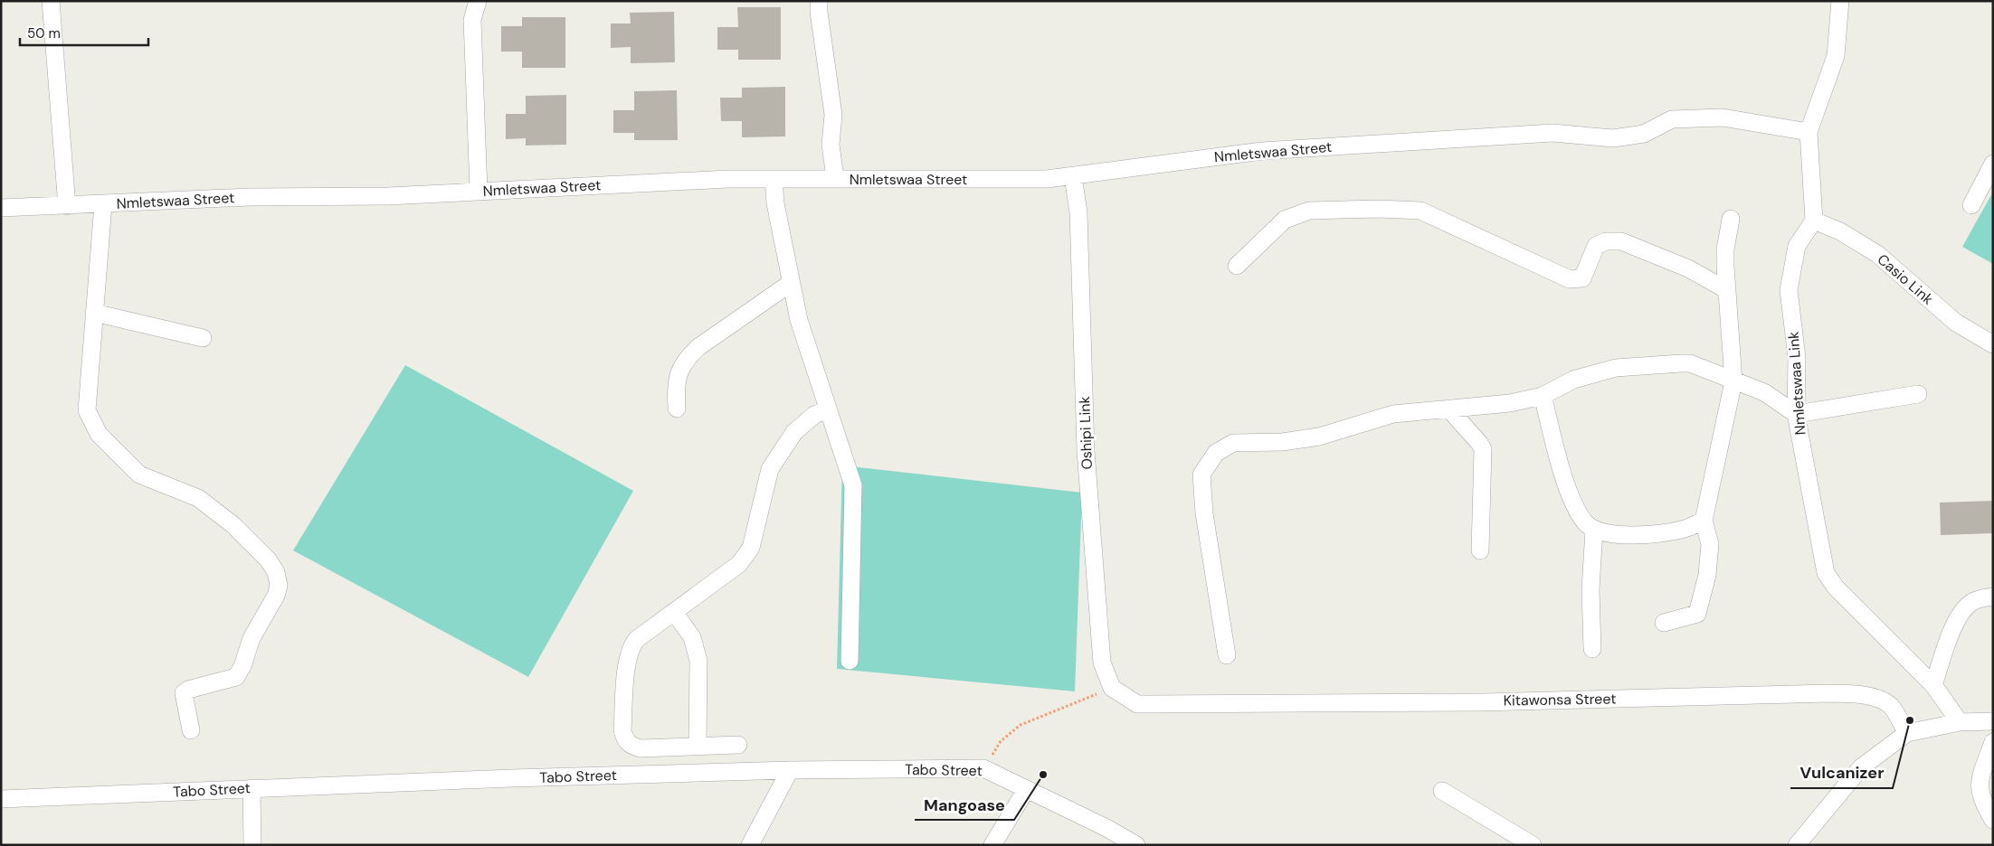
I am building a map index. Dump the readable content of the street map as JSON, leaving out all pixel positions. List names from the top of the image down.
{
  "streets": {
    "street": [
      "Nmletswaa Street",
      "Casio Link",
      "Nmletswaa Link",
      "Oshipi Link",
      "Kitawonsa Street",
      "Tabo Street"
    ]
  },
  "crossings": [
    ["Nmletswaa Street", "Oshipi Link"],
    ["Casio Link", "Nmletswaa Link"],
    ["Oshipi Link", "Kitawonsa Street"]
  ],
  "places": ["Vulcanizer", "Mangoase"],
  "scale_bar": "50 m"
}
